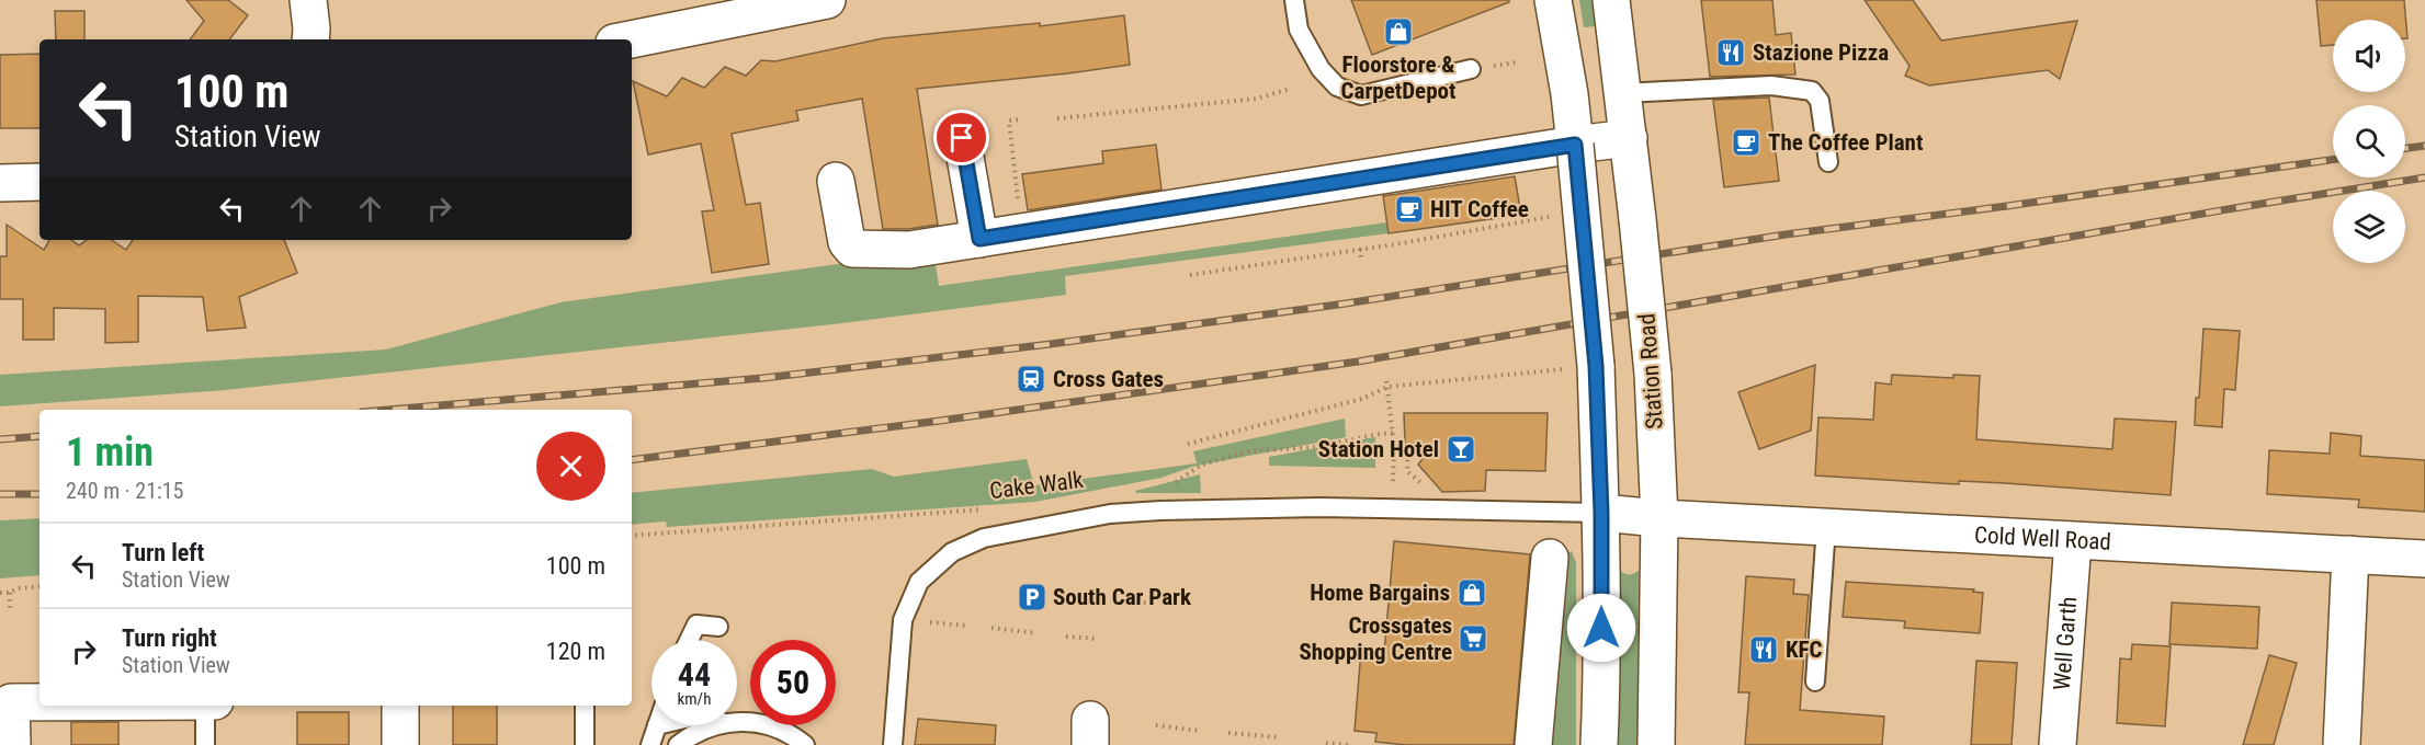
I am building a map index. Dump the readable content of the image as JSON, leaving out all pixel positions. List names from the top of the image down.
{
  "streets": {
    "street": ["Station Road", "Cold Well Road", "Well Garth"],
    "path": ["Cake Walk"]
  },
  "crossings": [
    ["Station Road", "Cold Well Road"],
    ["Cold Well Road", "Well Garth"]
  ],
  "places": {
    "shop": ["Floorstore & CarpetDepot", "Home Bargains"],
    "restaurant": ["Stazione Pizza", "KFC"],
    "cafe": ["The Coffee Plant", "HIT Coffee"],
    "station": ["Cross Gates"],
    "bar": ["Station Hotel"],
    "parking": ["South Car Park"],
    "supermarket": ["Crossgates Shopping Centre"]
  },
  "page": {
    "turn": ["100 m", "Station View"],
    "heading": ["1 min", "240 m · 21:15"],
    "list": [
      {
        "name": "Turn left",
        "note": "Station View",
        "value": "100 m"
      },
      {
        "name": "Turn right",
        "note": "Station View",
        "value": "120 m"
      }
    ],
    "speed": "44 km/h",
    "limit": "50"
  }
}
